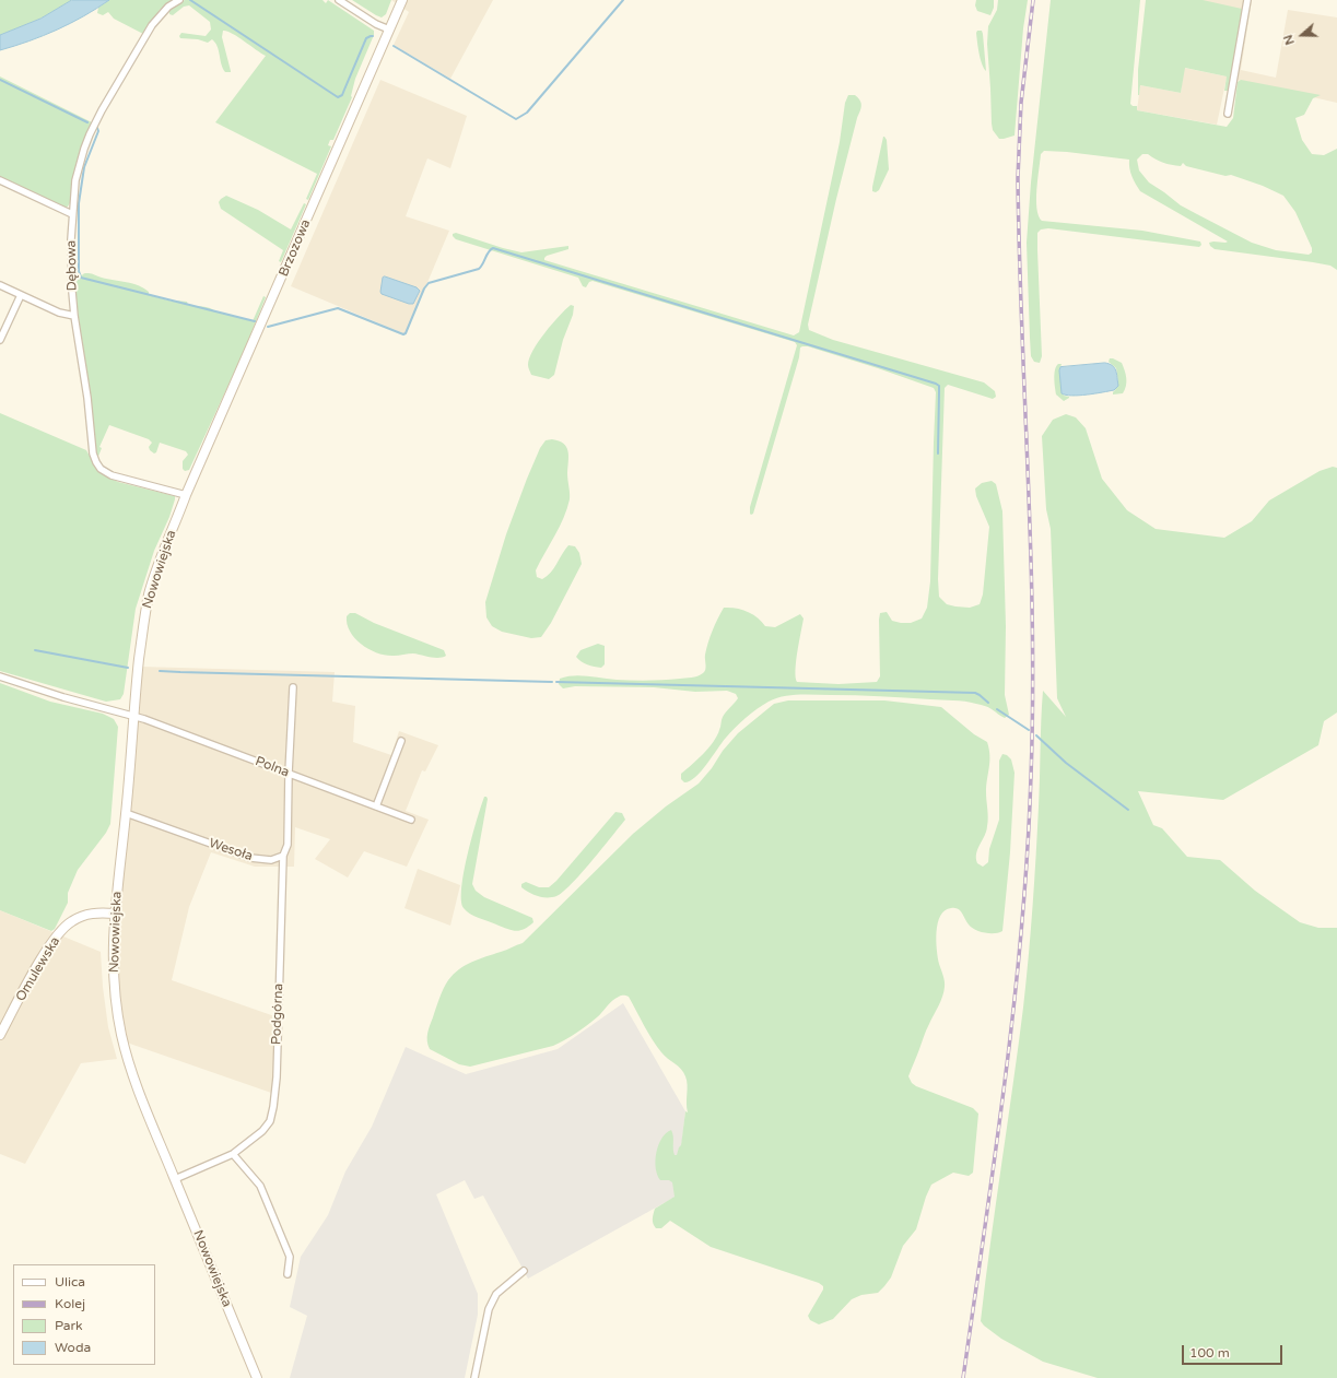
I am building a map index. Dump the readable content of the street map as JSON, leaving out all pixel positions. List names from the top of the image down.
{
  "streets": {
    "main road": ["Brzozowa", "Nowowiejska", "Omulewska"],
    "street": [
      "Dębowa",
      "Polna",
      "Wesoła",
      "Podgórna"
    ]
  },
  "crossings": [
    ["Brzozowa", "Dębowa"],
    ["Brzozowa", "Nowowiejska"],
    ["Dębowa", "Nowowiejska"],
    ["Nowowiejska", "Polna"],
    ["Nowowiejska", "Wesoła"],
    ["Nowowiejska", "Omulewska"],
    ["Nowowiejska", "Podgórna"],
    ["Wesoła", "Podgórna"]
  ],
  "legend": [
    "Ulica",
    "Kolej",
    "Park",
    "Woda"
  ],
  "scale_bar": "100 m",
  "north": "left"
}
